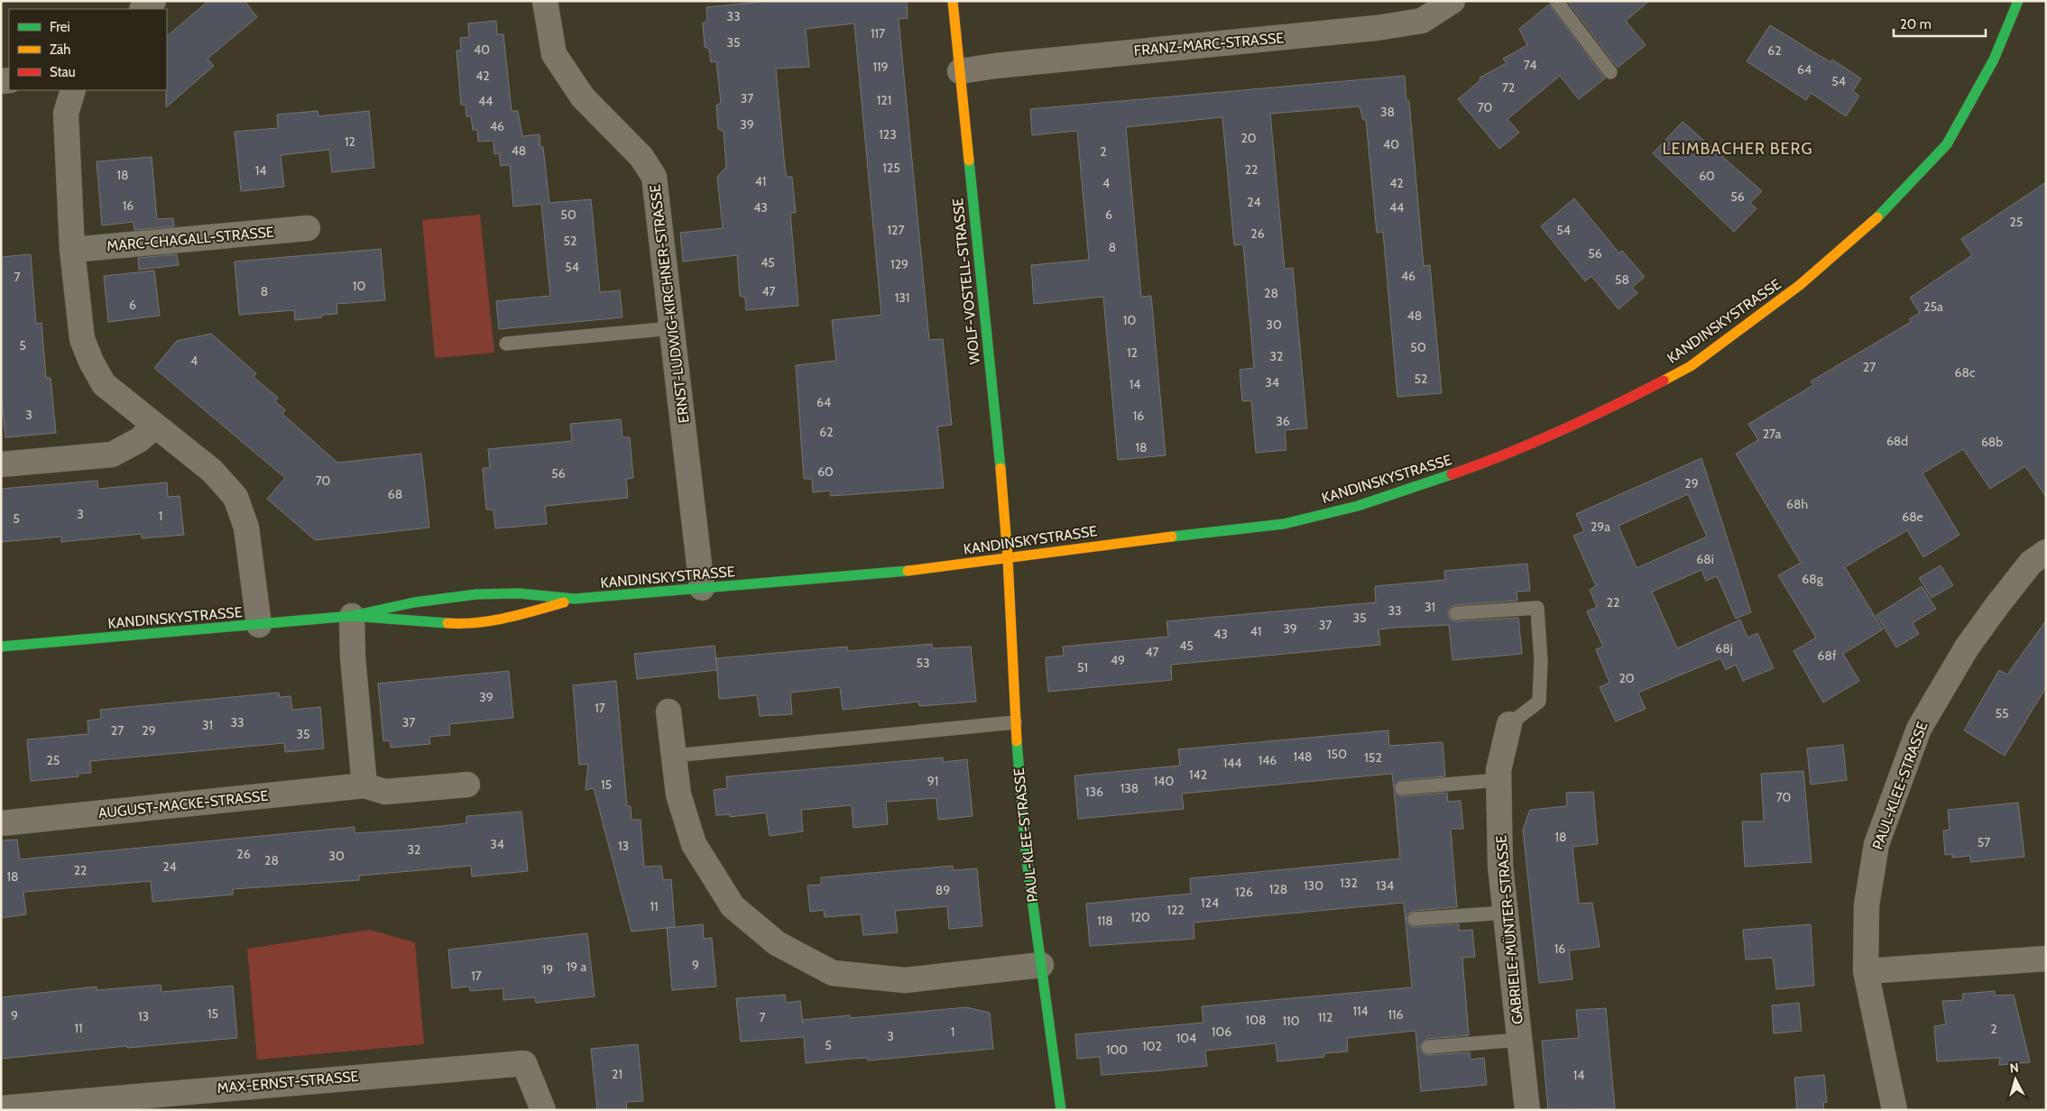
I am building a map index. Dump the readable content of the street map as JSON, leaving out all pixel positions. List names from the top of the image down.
{
  "streets": {
    "street": [
      "FRANZ-MARC-STRASSE",
      "MARC-CHAGALL-STRASSE",
      "WOLF-VOSTELL-STRASSE",
      "ERNST-LUDWIG-KIRCHNER-STRASSE",
      "KANDINSKYSTRASSE",
      "PAUL-KLEE-STRASSE",
      "AUGUST-MACKE-STRASSE",
      "GABRIELE-MÜNTER-STRASSE",
      "MAX-ERNST-STRASSE"
    ]
  },
  "crossings": [
    ["FRANZ-MARC-STRASSE", "WOLF-VOSTELL-STRASSE"],
    ["WOLF-VOSTELL-STRASSE", "KANDINSKYSTRASSE"],
    ["WOLF-VOSTELL-STRASSE", "PAUL-KLEE-STRASSE"],
    ["ERNST-LUDWIG-KIRCHNER-STRASSE", "KANDINSKYSTRASSE"],
    ["KANDINSKYSTRASSE", "PAUL-KLEE-STRASSE"]
  ],
  "districts": ["LEIMBACHER BERG"],
  "house_numbers": [
    "33",
    "117",
    "35",
    "40",
    "62",
    "74",
    "119",
    "64",
    "42",
    "54",
    "72",
    "37",
    "121",
    "44",
    "70",
    "38",
    "39",
    "46",
    "123",
    "20",
    "12",
    "40",
    "48",
    "2",
    "125",
    "22",
    "14",
    "18",
    "60",
    "41",
    "4",
    "42",
    "56",
    "24",
    "16",
    "43",
    "44",
    "50",
    "6",
    "25",
    "127",
    "54",
    "26",
    "52",
    "8",
    "56",
    "45",
    "129",
    "54",
    "46",
    "7",
    "58",
    "10",
    "8",
    "47",
    "28",
    "131",
    "6",
    "25a",
    "48",
    "10",
    "30",
    "5",
    "50",
    "12",
    "32",
    "4",
    "27",
    "68c",
    "52",
    "34",
    "14",
    "64",
    "3",
    "16",
    "36",
    "62",
    "27a",
    "68d",
    "68b",
    "18",
    "60",
    "56",
    "70",
    "29",
    "68",
    "68h",
    "3",
    "1",
    "68e",
    "5",
    "29a",
    "68i",
    "68g",
    "22",
    "31",
    "33",
    "35",
    "37",
    "39",
    "41",
    "43",
    "45",
    "68j",
    "47",
    "68f",
    "49",
    "53",
    "51",
    "20",
    "39",
    "17",
    "55",
    "33",
    "37",
    "31",
    "27",
    "29",
    "35",
    "150",
    "148",
    "152",
    "25",
    "146",
    "144",
    "142",
    "91",
    "140",
    "15",
    "138",
    "136",
    "70",
    "18",
    "57",
    "34",
    "13",
    "32",
    "26",
    "30",
    "28",
    "24",
    "22",
    "18",
    "132",
    "130",
    "134",
    "128",
    "89",
    "126",
    "124",
    "11",
    "122",
    "120",
    "118",
    "16",
    "9",
    "19 a",
    "19",
    "17",
    "114",
    "15",
    "116",
    "9",
    "13",
    "7",
    "112",
    "108",
    "110",
    "11",
    "2",
    "1",
    "106",
    "3",
    "104",
    "5",
    "102",
    "100",
    "21",
    "14"
  ],
  "legend": ["Frei", "Zäh", "Stau"],
  "scale_bar": "20 m",
  "north": "top"
}
